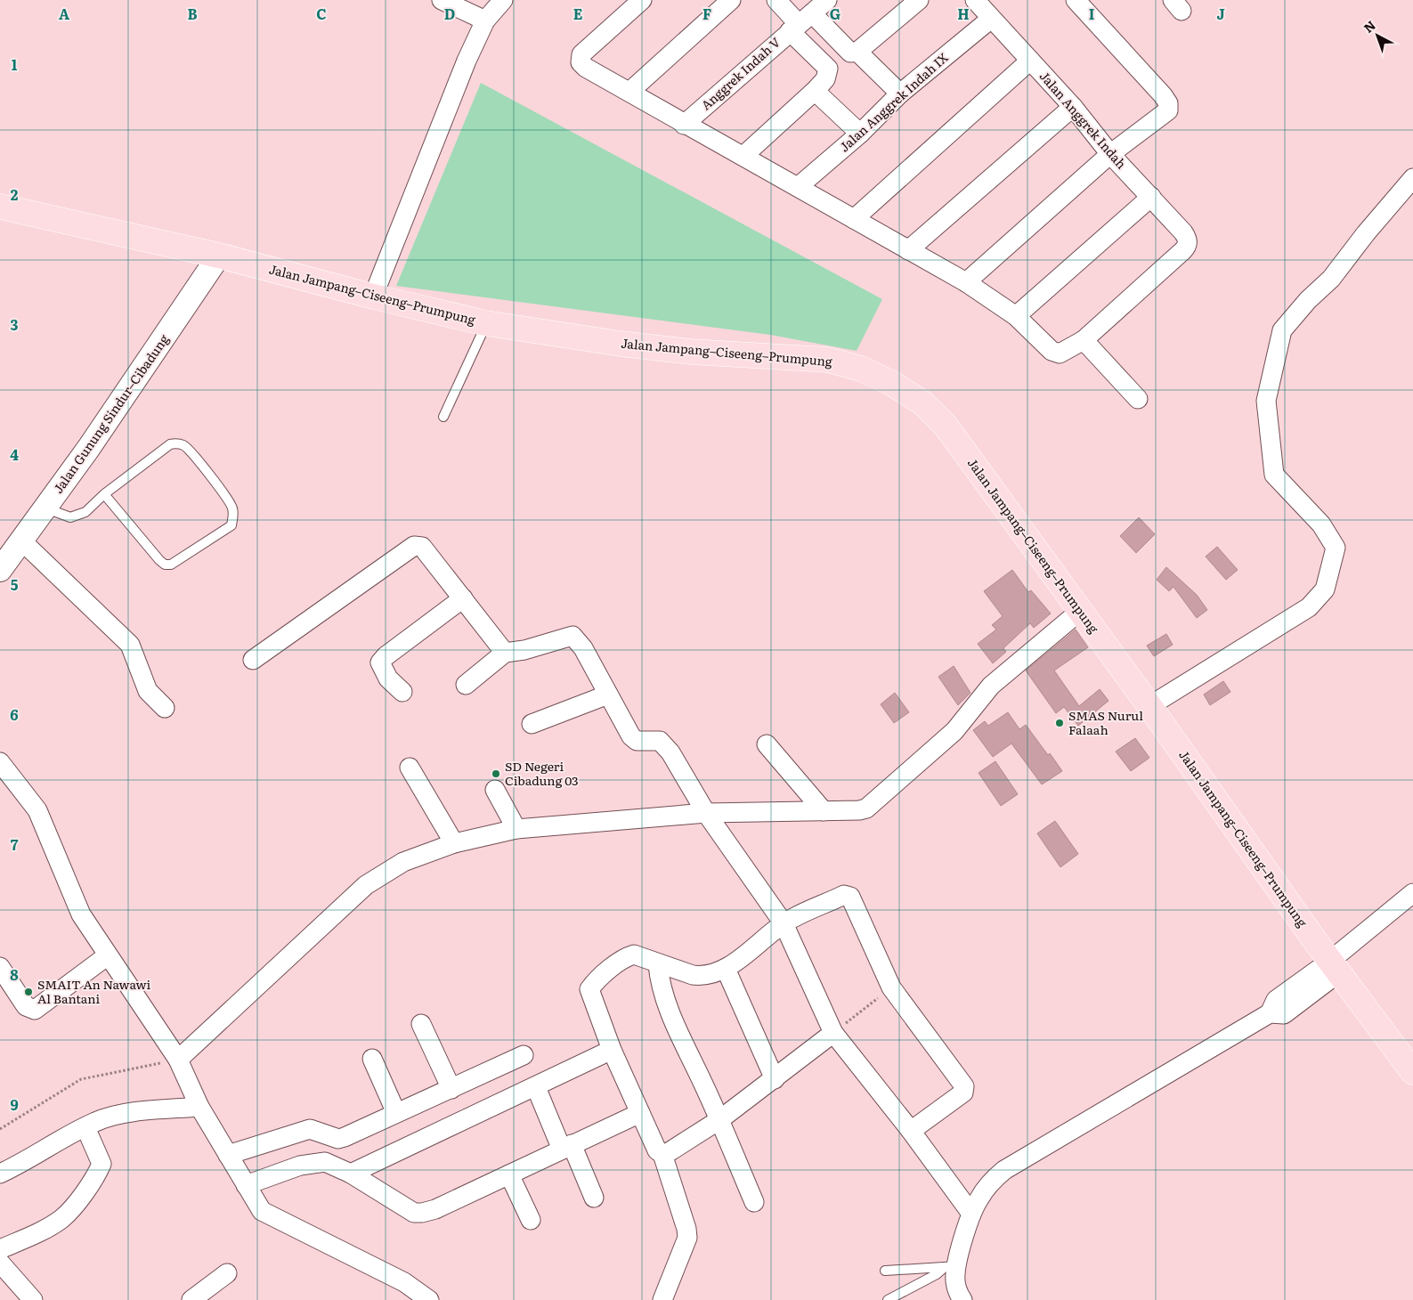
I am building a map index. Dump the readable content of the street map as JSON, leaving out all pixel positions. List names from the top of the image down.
{
  "streets": {
    "main road": ["Jalan Jampang–Ciseeng–Prumpung"],
    "street": [
      "Anggrek Indah V",
      "Jalan Anggrek Indah IX",
      "Jalan Anggrek Indah",
      "Jalan Gunung Sindur–Cibadung"
    ]
  },
  "crossings": [
    ["Jalan Anggrek Indah IX", "Jalan Anggrek Indah"],
    ["Jalan Jampang–Ciseeng–Prumpung", "Jalan Gunung Sindur–Cibadung"]
  ],
  "places": ["SMAS Nurul Falaah", "SD Negeri Cibadung 03", "SMAIT An Nawawi Al Bantani"],
  "north": "top left",
  "grid": {
    "columns": [
      "A",
      "B",
      "C",
      "D",
      "E",
      "F",
      "G",
      "H",
      "I",
      "J"
    ],
    "rows": [
      "1",
      "2",
      "3",
      "4",
      "5",
      "6",
      "7",
      "8",
      "9"
    ]
  }
}
